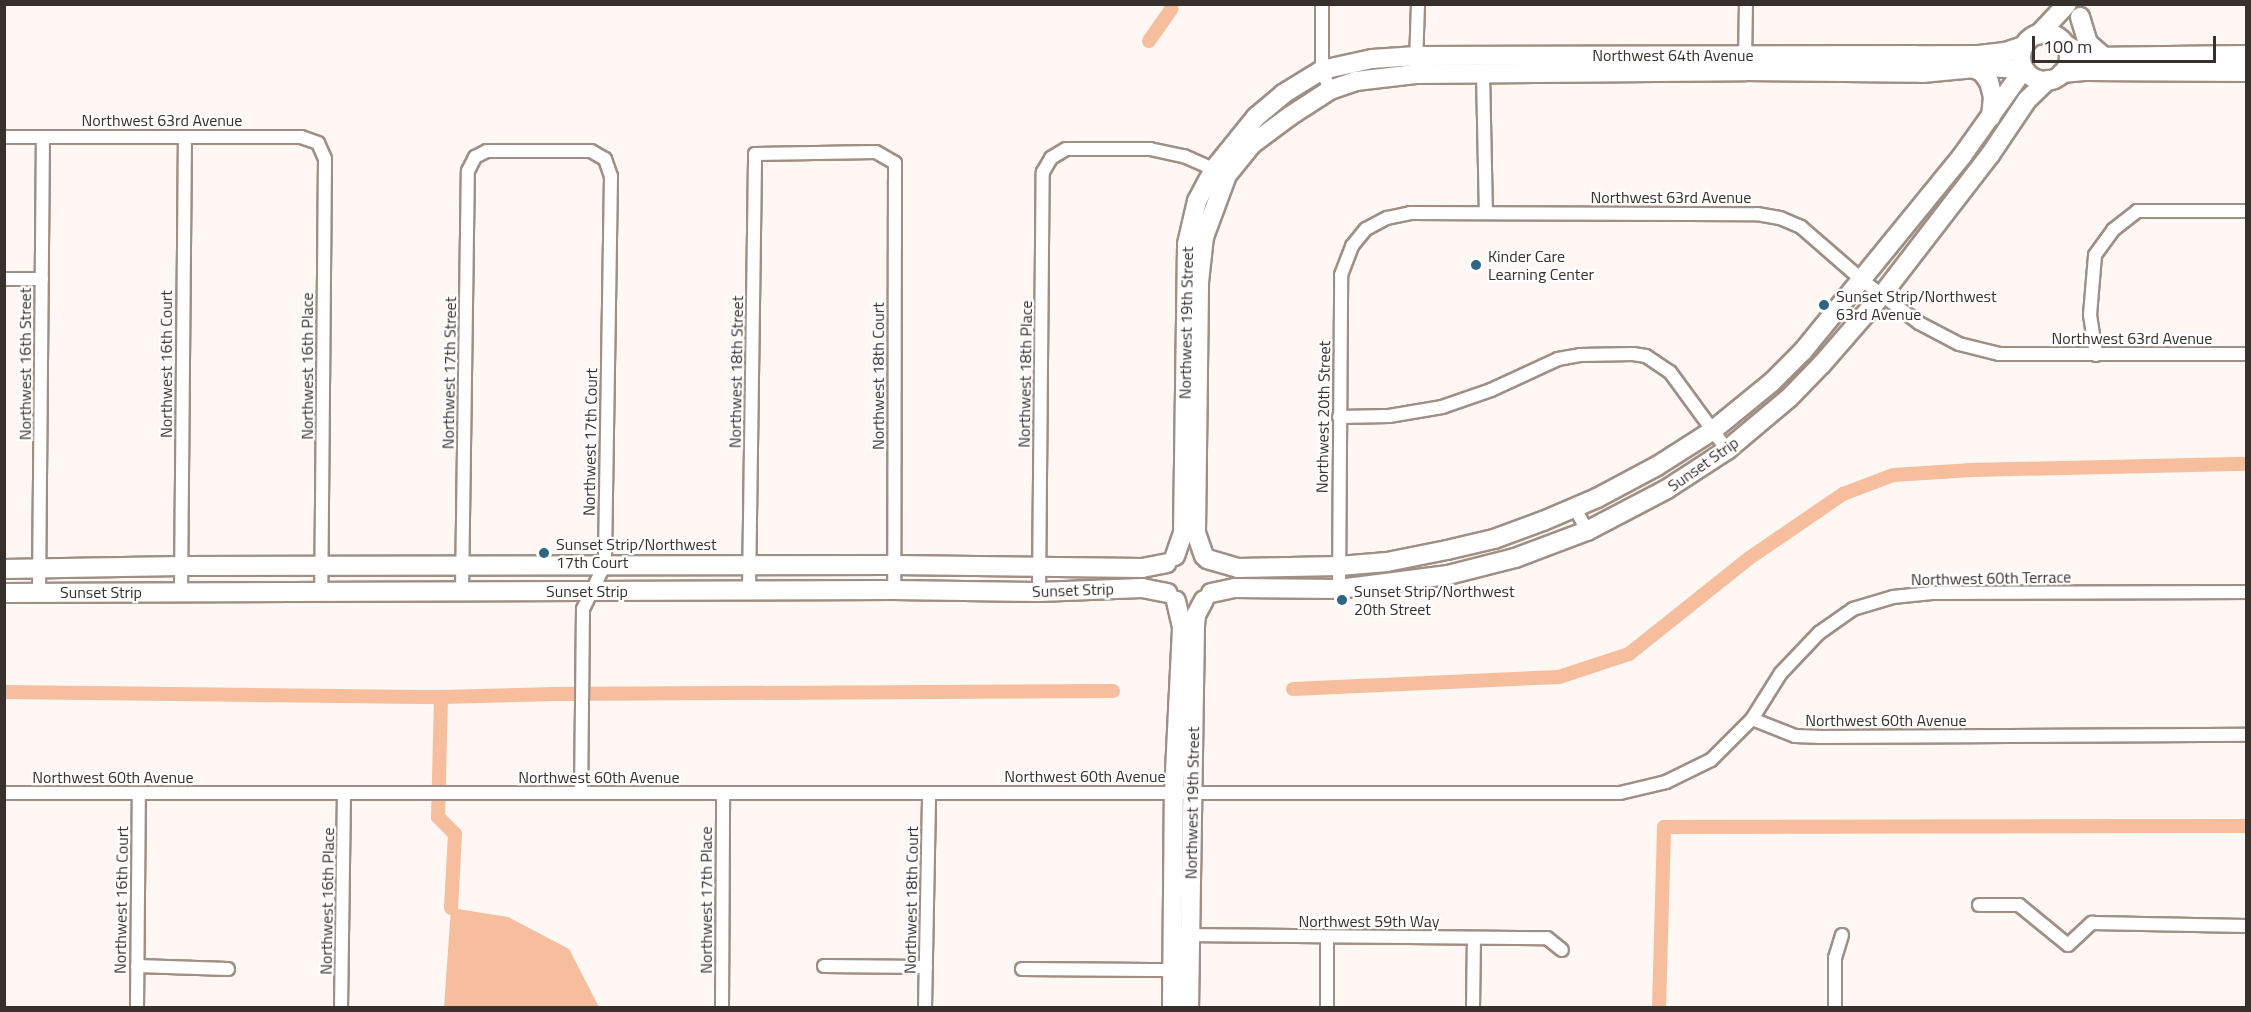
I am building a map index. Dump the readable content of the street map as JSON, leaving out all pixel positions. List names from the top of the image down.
{
  "streets": {
    "street": [
      "Northwest 64th Avenue",
      "Northwest 63rd Avenue",
      "Northwest 19th Street",
      "Northwest 16th Street",
      "Northwest 16th Court",
      "Northwest 16th Place",
      "Northwest 18th Street",
      "Northwest 17th Street",
      "Northwest 18th Place",
      "Northwest 18th Court",
      "Northwest 20th Street",
      "Northwest 17th Court",
      "Sunset Strip",
      "Northwest 60th Terrace",
      "Northwest 60th Avenue",
      "Northwest 17th Place",
      "Northwest 59th Way"
    ]
  },
  "crossings": [
    ["Northwest 64th Avenue", "Northwest 19th Street"],
    ["Northwest 64th Avenue", "Sunset Strip"],
    ["Northwest 63rd Avenue", "Northwest 16th Street"],
    ["Northwest 63rd Avenue", "Northwest 16th Court"],
    ["Northwest 63rd Avenue", "Northwest 16th Place"],
    ["Northwest 63rd Avenue", "Northwest 20th Street"],
    ["Northwest 63rd Avenue", "Sunset Strip"],
    ["Northwest 19th Street", "Northwest 18th Place"],
    ["Northwest 19th Street", "Sunset Strip"],
    ["Northwest 19th Street", "Northwest 60th Avenue"],
    ["Northwest 19th Street", "Northwest 59th Way"],
    ["Northwest 16th Street", "Sunset Strip"],
    ["Northwest 16th Court", "Sunset Strip"],
    ["Northwest 16th Court", "Northwest 60th Avenue"],
    ["Northwest 16th Place", "Sunset Strip"],
    ["Northwest 16th Place", "Northwest 60th Avenue"],
    ["Northwest 18th Street", "Northwest 18th Court"],
    ["Northwest 18th Street", "Sunset Strip"],
    ["Northwest 17th Street", "Northwest 17th Court"],
    ["Northwest 17th Street", "Sunset Strip"],
    ["Northwest 18th Place", "Sunset Strip"],
    ["Northwest 18th Court", "Sunset Strip"],
    ["Northwest 18th Court", "Northwest 60th Avenue"],
    ["Northwest 20th Street", "Sunset Strip"],
    ["Northwest 17th Court", "Sunset Strip"],
    ["Northwest 17th Court", "Northwest 60th Avenue"],
    ["Northwest 60th Terrace", "Northwest 60th Avenue"],
    ["Northwest 60th Avenue", "Northwest 17th Place"]
  ],
  "places": [
    "Kinder Care Learning Center",
    "Sunset Strip/Northwest 63rd Avenue",
    "Sunset Strip/Northwest 17th Court",
    "Sunset Strip/Northwest 20th Street"
  ],
  "scale_bar": "100 m"
}
